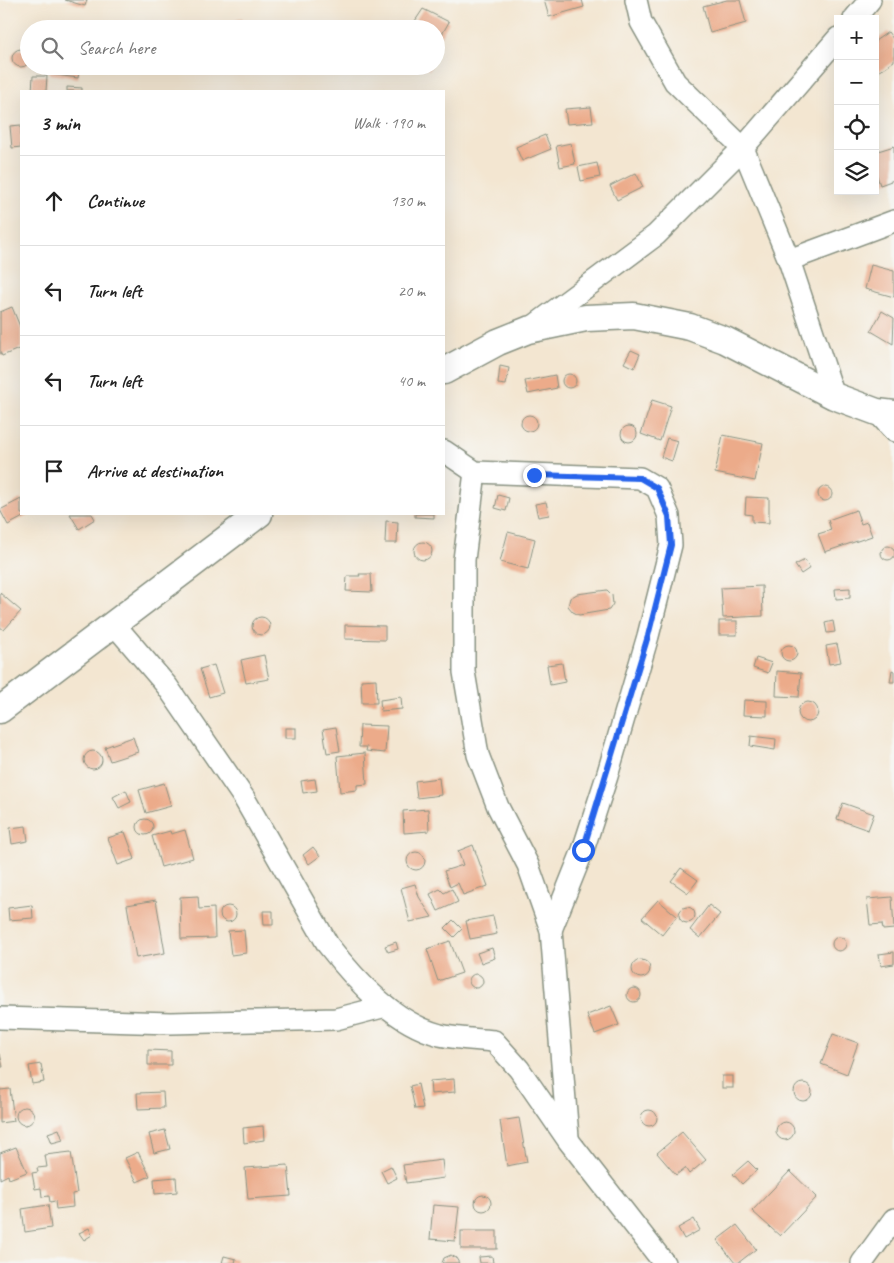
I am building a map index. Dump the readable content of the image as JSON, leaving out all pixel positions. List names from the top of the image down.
{
  "page": {
    "map_buttons": ["+", "−"],
    "search": "Search here",
    "heading": ["3 min", "Walk · 190 m"],
    "list": [
      ["Continue", "130 m"],
      ["Turn left", "20 m"],
      ["Turn left", "40 m"],
      "Arrive at destination"
    ]
  }
}
